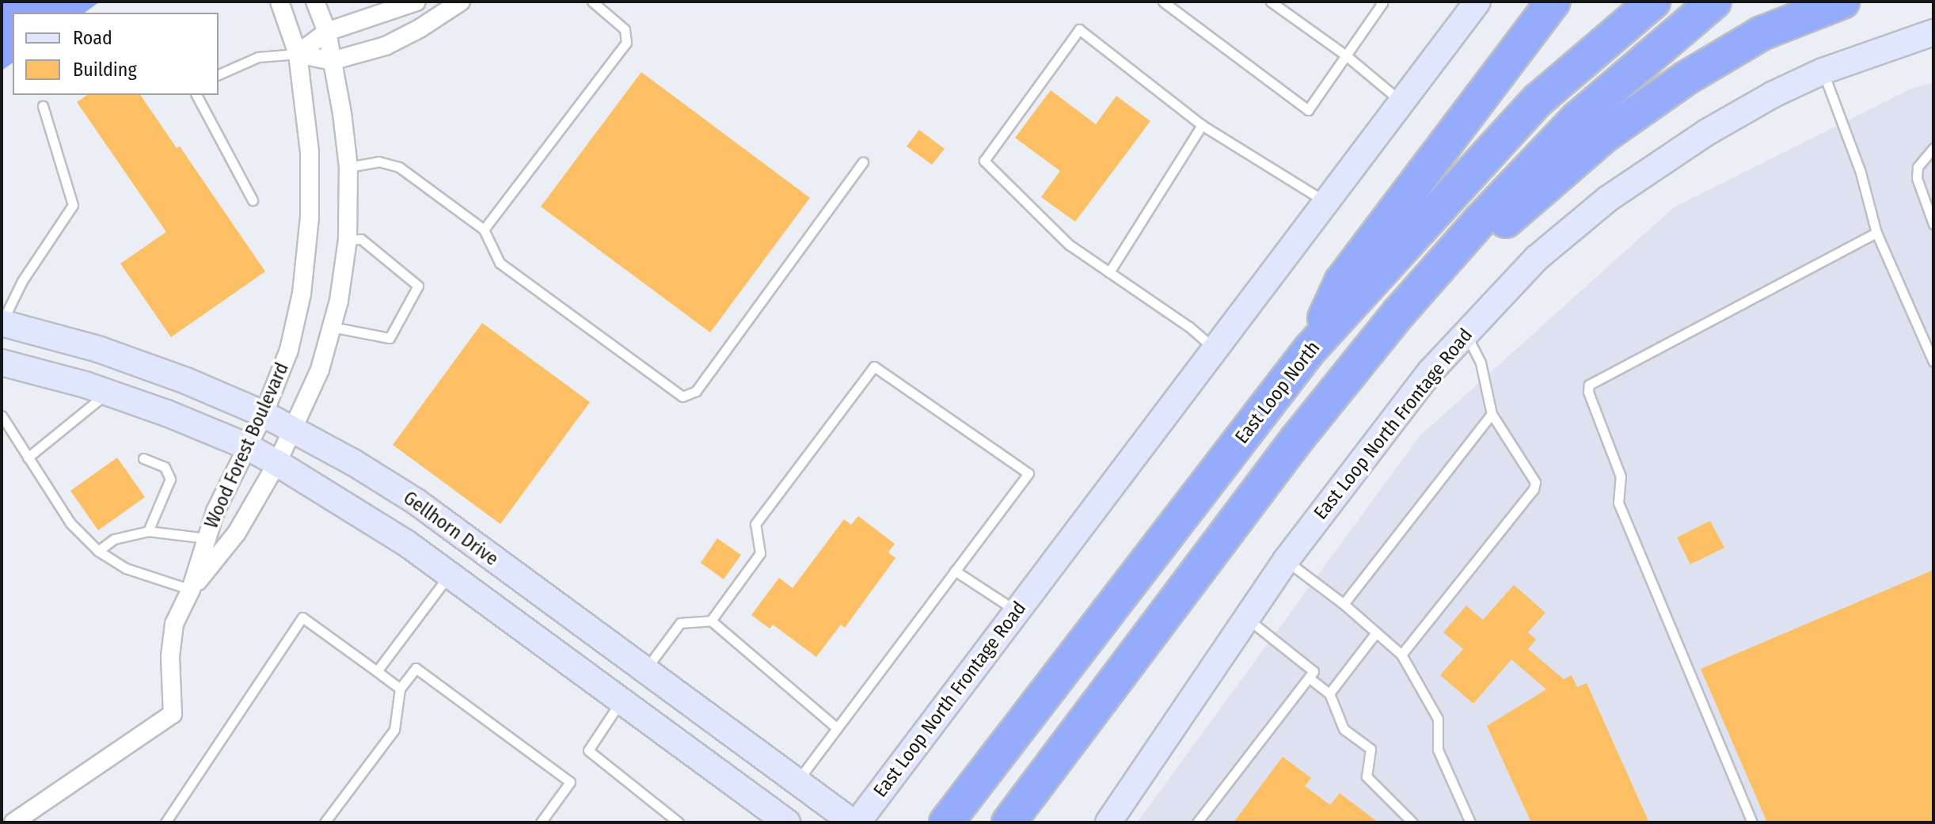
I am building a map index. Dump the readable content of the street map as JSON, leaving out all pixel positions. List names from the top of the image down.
{
  "streets": {
    "highway": ["East Loop North"],
    "main road": ["East Loop North Frontage Road", "Gellhorn Drive"],
    "street": ["Wood Forest Boulevard"]
  },
  "crossings": [
    ["Wood Forest Boulevard", "Gellhorn Drive"]
  ],
  "legend": ["Road", "Building"]
}
